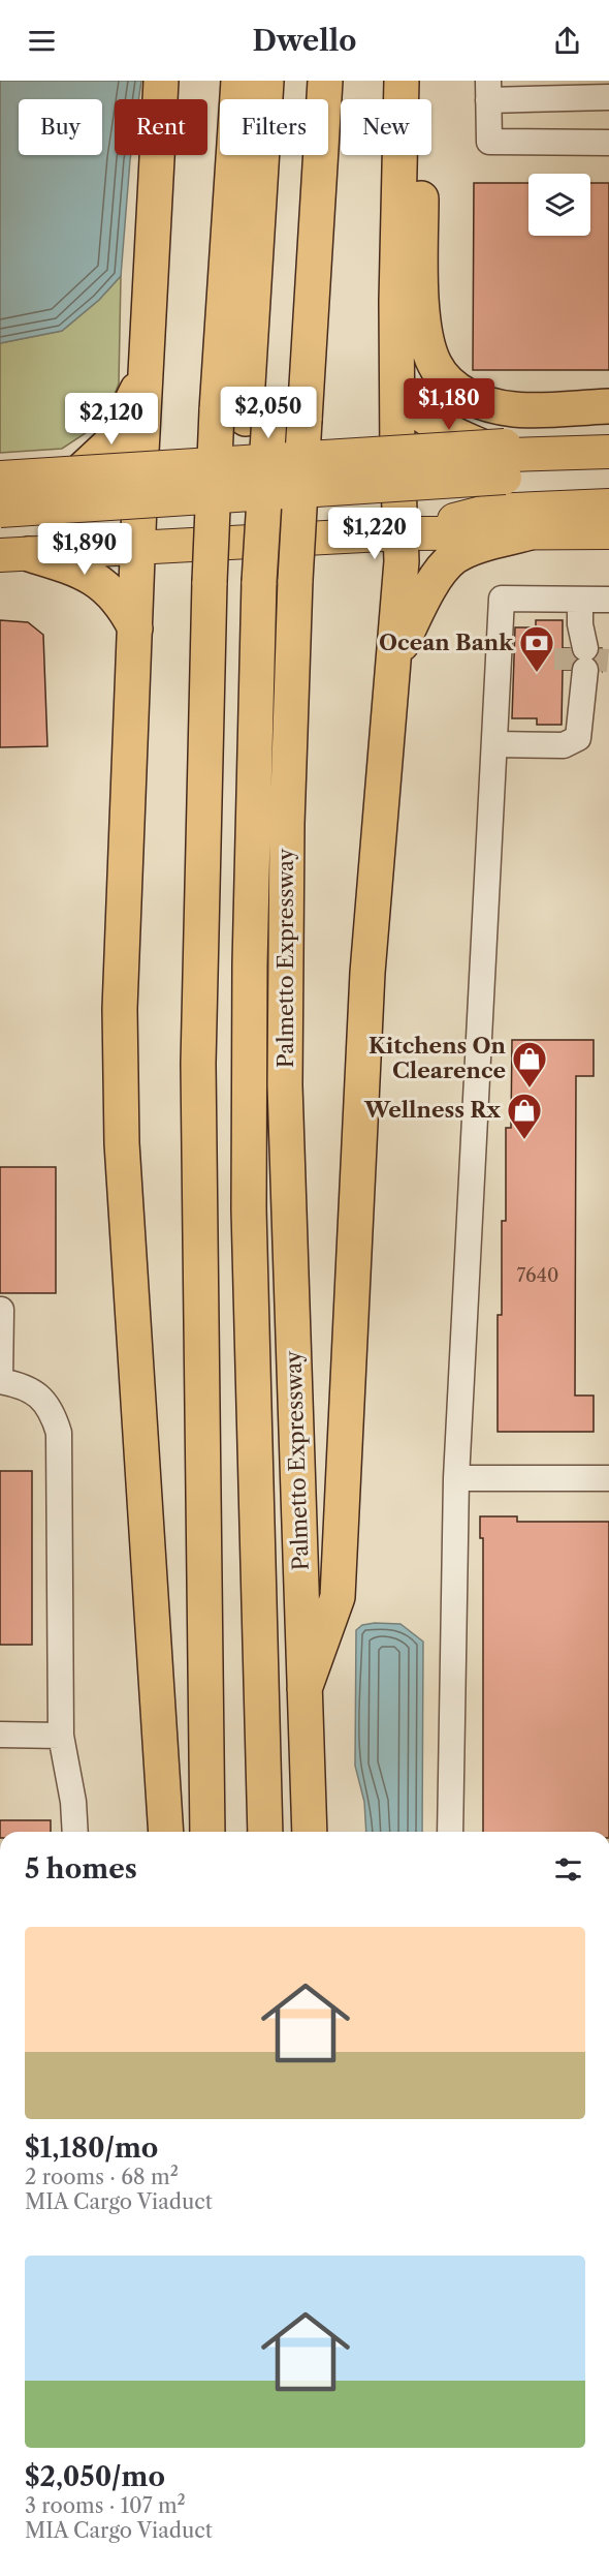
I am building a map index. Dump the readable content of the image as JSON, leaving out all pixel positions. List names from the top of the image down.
{
  "streets": {
    "highway": ["Palmetto Expressway"]
  },
  "places": {
    "bank": ["Ocean Bank"],
    "shop": ["Kitchens On Clearence", "Wellness Rx"]
  },
  "house_numbers": ["7640"],
  "page": {
    "header": "Dwello",
    "chip": [
      "Buy",
      "Rent",
      "Filters",
      "New"
    ],
    "price": [
      "$1,180",
      "$2,050",
      "$2,120",
      "$1,220",
      "$1,890"
    ],
    "heading": "5 homes",
    "list": [
      {
        "name": "$1,180/mo",
        "note": "2 rooms · 68 m² · MIA Cargo Viaduct"
      },
      {
        "name": "$2,050/mo",
        "note": "3 rooms · 107 m² · MIA Cargo Viaduct"
      }
    ]
  }
}
